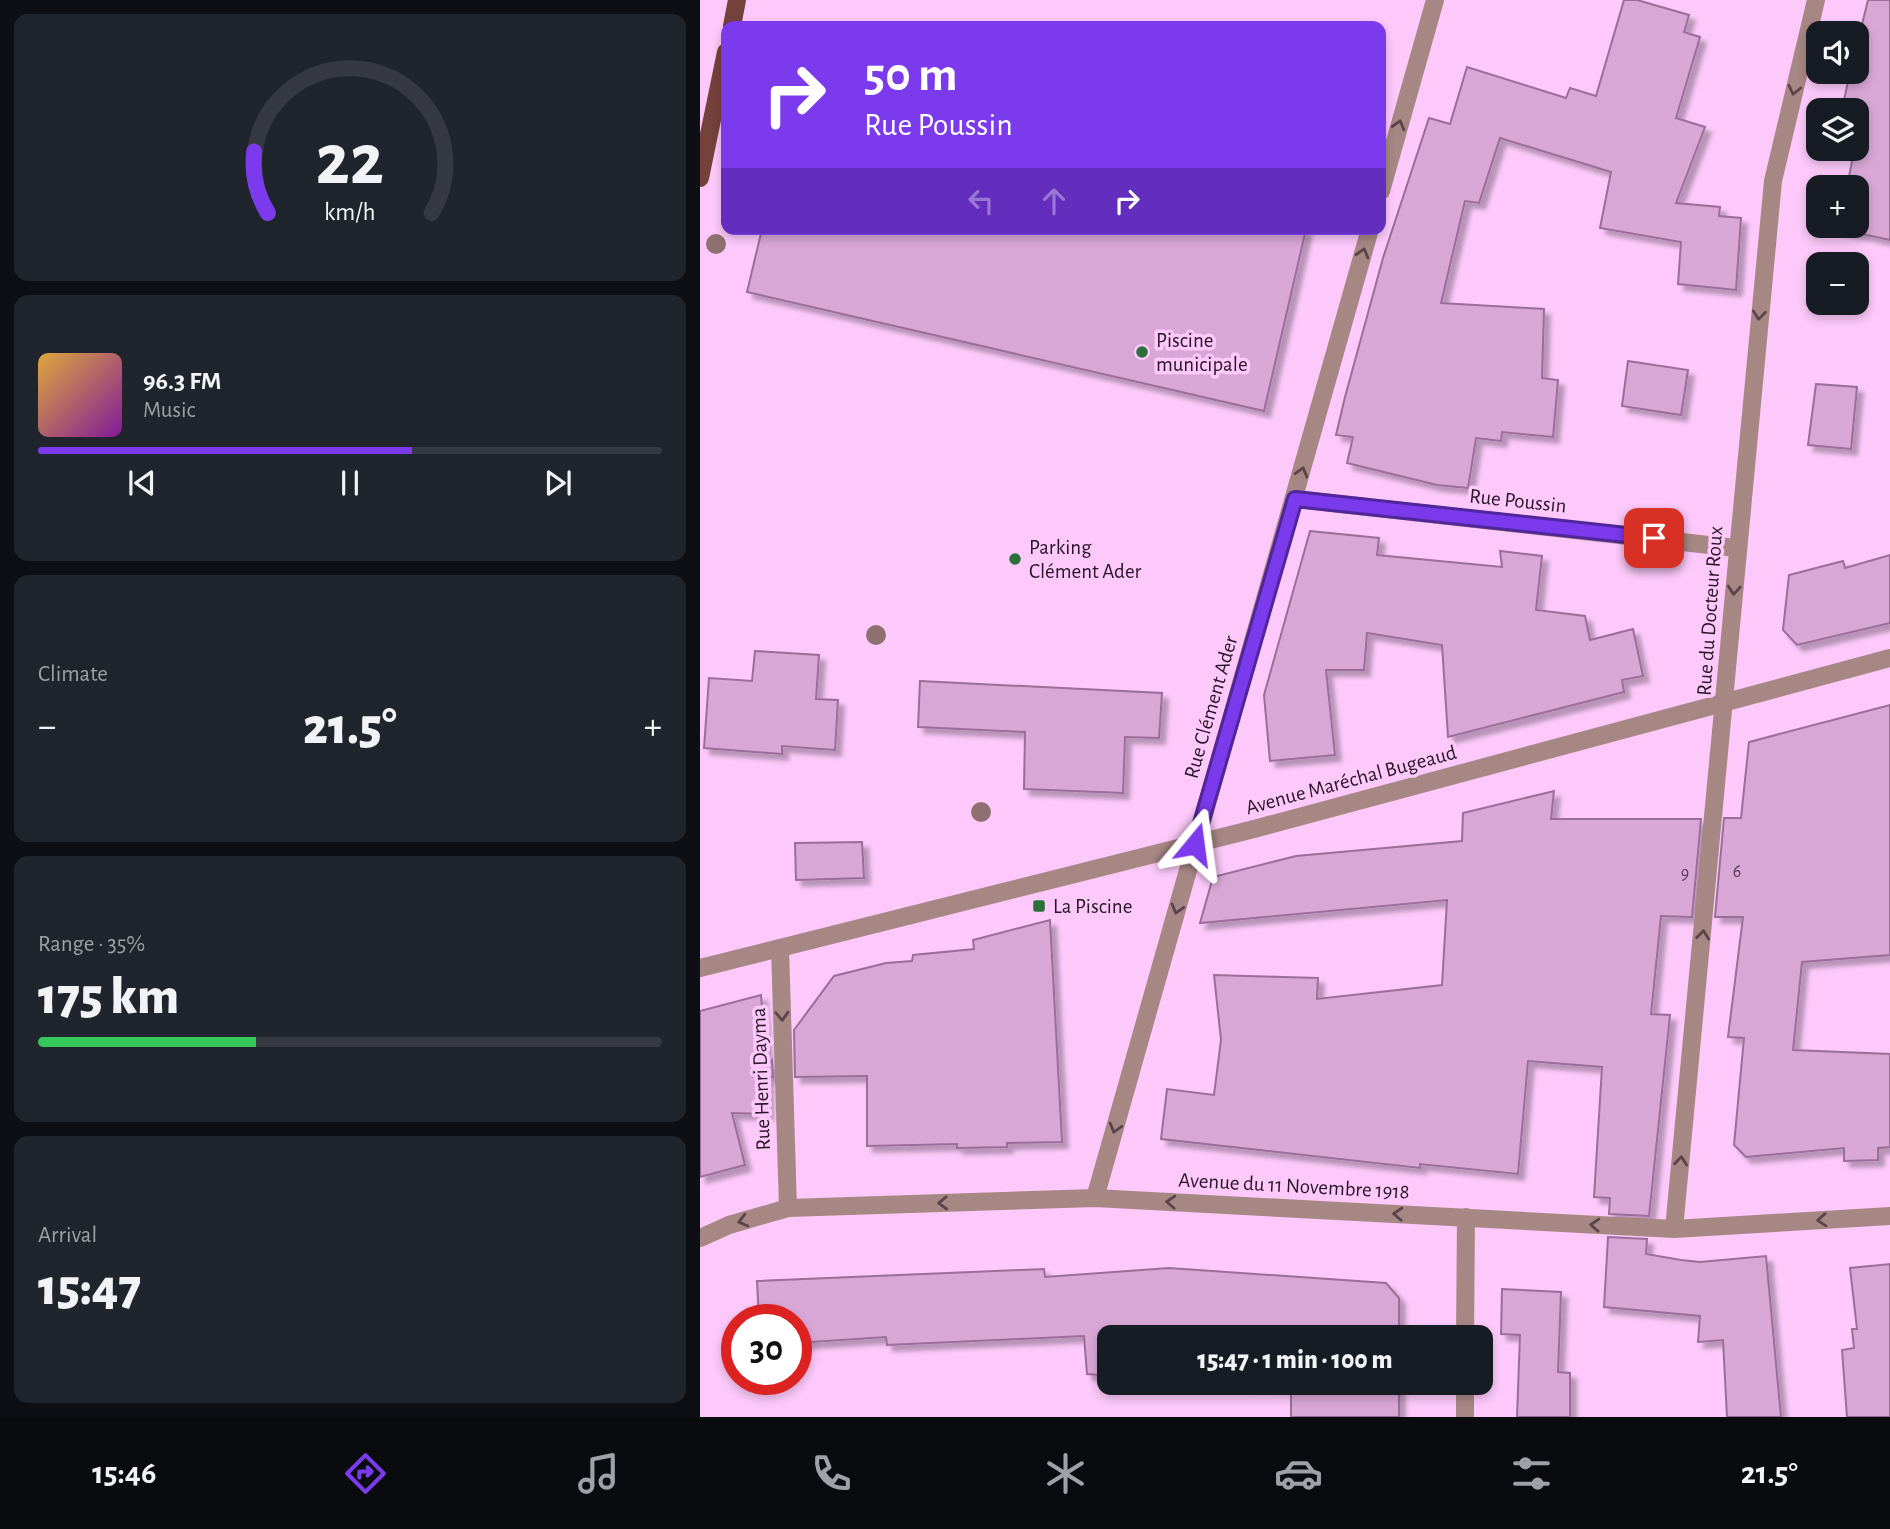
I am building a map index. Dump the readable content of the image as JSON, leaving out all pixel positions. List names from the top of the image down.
{
  "streets": {
    "street": [
      "Rue Poussin",
      "Rue du Docteur Roux",
      "Rue Clément Ader",
      "Avenue Maréchal Bugeaud",
      "Rue Henri Dayma",
      "Avenue du 11 Novembre 1918"
    ]
  },
  "crossings": [
    ["Rue Poussin", "Rue du Docteur Roux"],
    ["Rue Poussin", "Rue Clément Ader"],
    ["Rue du Docteur Roux", "Avenue Maréchal Bugeaud"],
    ["Rue du Docteur Roux", "Avenue du 11 Novembre 1918"],
    ["Rue Clément Ader", "Avenue Maréchal Bugeaud"],
    ["Rue Clément Ader", "Avenue du 11 Novembre 1918"],
    ["Avenue Maréchal Bugeaud", "Rue Henri Dayma"],
    ["Rue Henri Dayma", "Avenue du 11 Novembre 1918"]
  ],
  "one_way": ["Rue Henri Dayma", "Avenue du 11 Novembre 1918"],
  "places": {
    "other": ["Piscine municipale", "Parking Clément Ader"],
    "transit": ["La Piscine"]
  },
  "house_numbers": ["6", "9"],
  "page": {
    "map_buttons": ["+", "−"],
    "turn": ["50 m", "Rue Poussin"],
    "song": ["96.3 FM", "Music"],
    "tile": [
      "Climate",
      ["Range · 35%", "175 km"],
      ["Arrival", "15:47"]
    ],
    "heat": ["−", "21.5°", "+"],
    "limit": "30",
    "trip": "15:47 · 1 min · 100 m",
    "tabs": ["15:46", "21.5°"],
    "gauge": ["22", "km/h"]
  }
}
